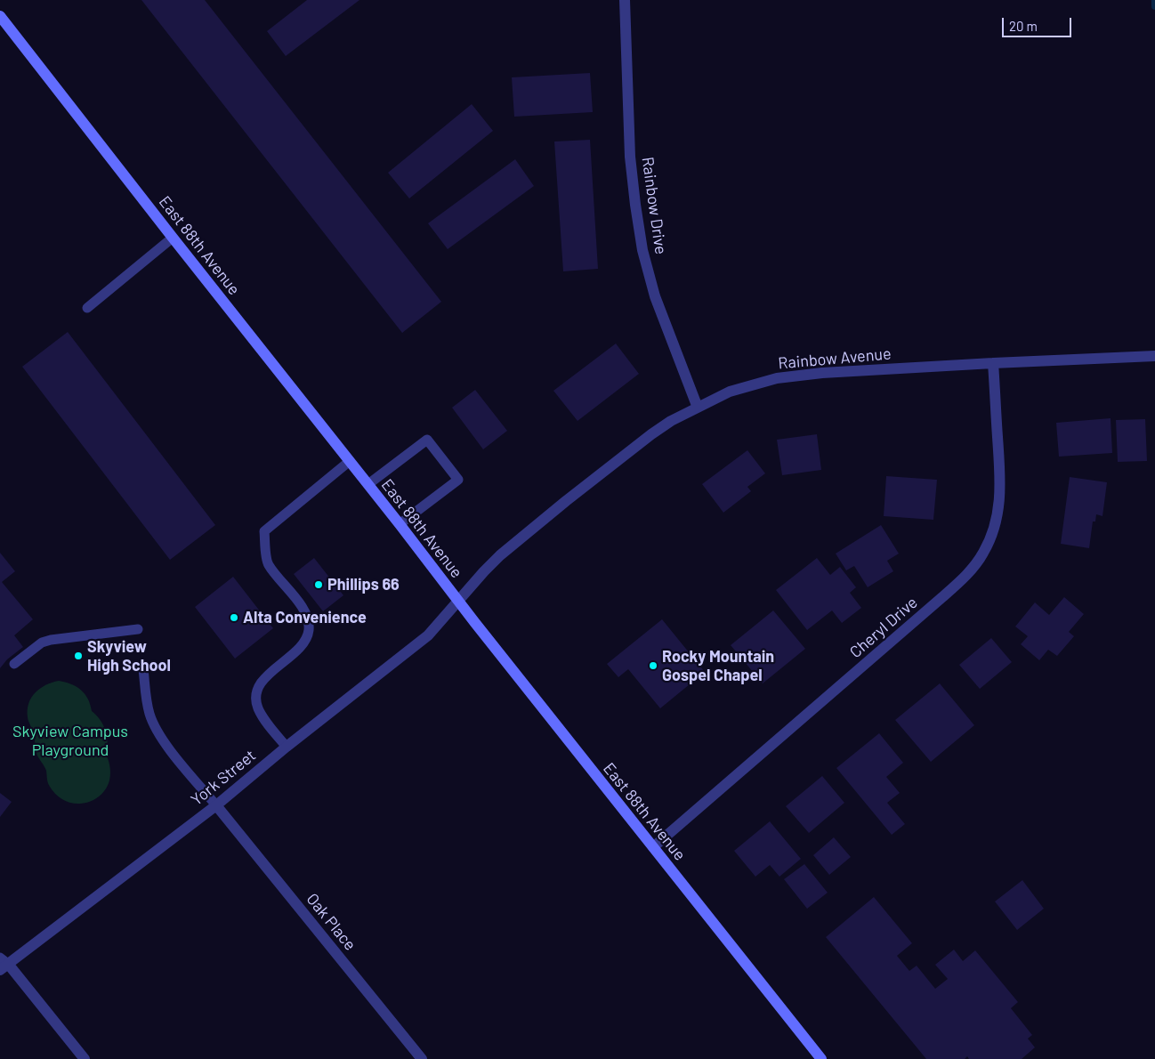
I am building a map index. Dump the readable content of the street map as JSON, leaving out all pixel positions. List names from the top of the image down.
{
  "streets": {
    "main road": ["East 88th Avenue"],
    "street": [
      "Rainbow Drive",
      "Rainbow Avenue",
      "Cheryl Drive",
      "York Street",
      "Oak Place"
    ]
  },
  "crossings": [
    ["Rainbow Drive", "Rainbow Avenue"],
    ["East 88th Avenue", "Rainbow Avenue"],
    ["East 88th Avenue", "Cheryl Drive"],
    ["East 88th Avenue", "York Street"],
    ["Rainbow Avenue", "Cheryl Drive"],
    ["Rainbow Avenue", "York Street"],
    ["York Street", "Oak Place"]
  ],
  "parks": ["Skyview Campus Playground"],
  "places": [
    "Phillips 66",
    "Alta Convenience",
    "Skyview High School",
    "Rocky Mountain Gospel Chapel"
  ],
  "scale_bar": "20 m"
}
